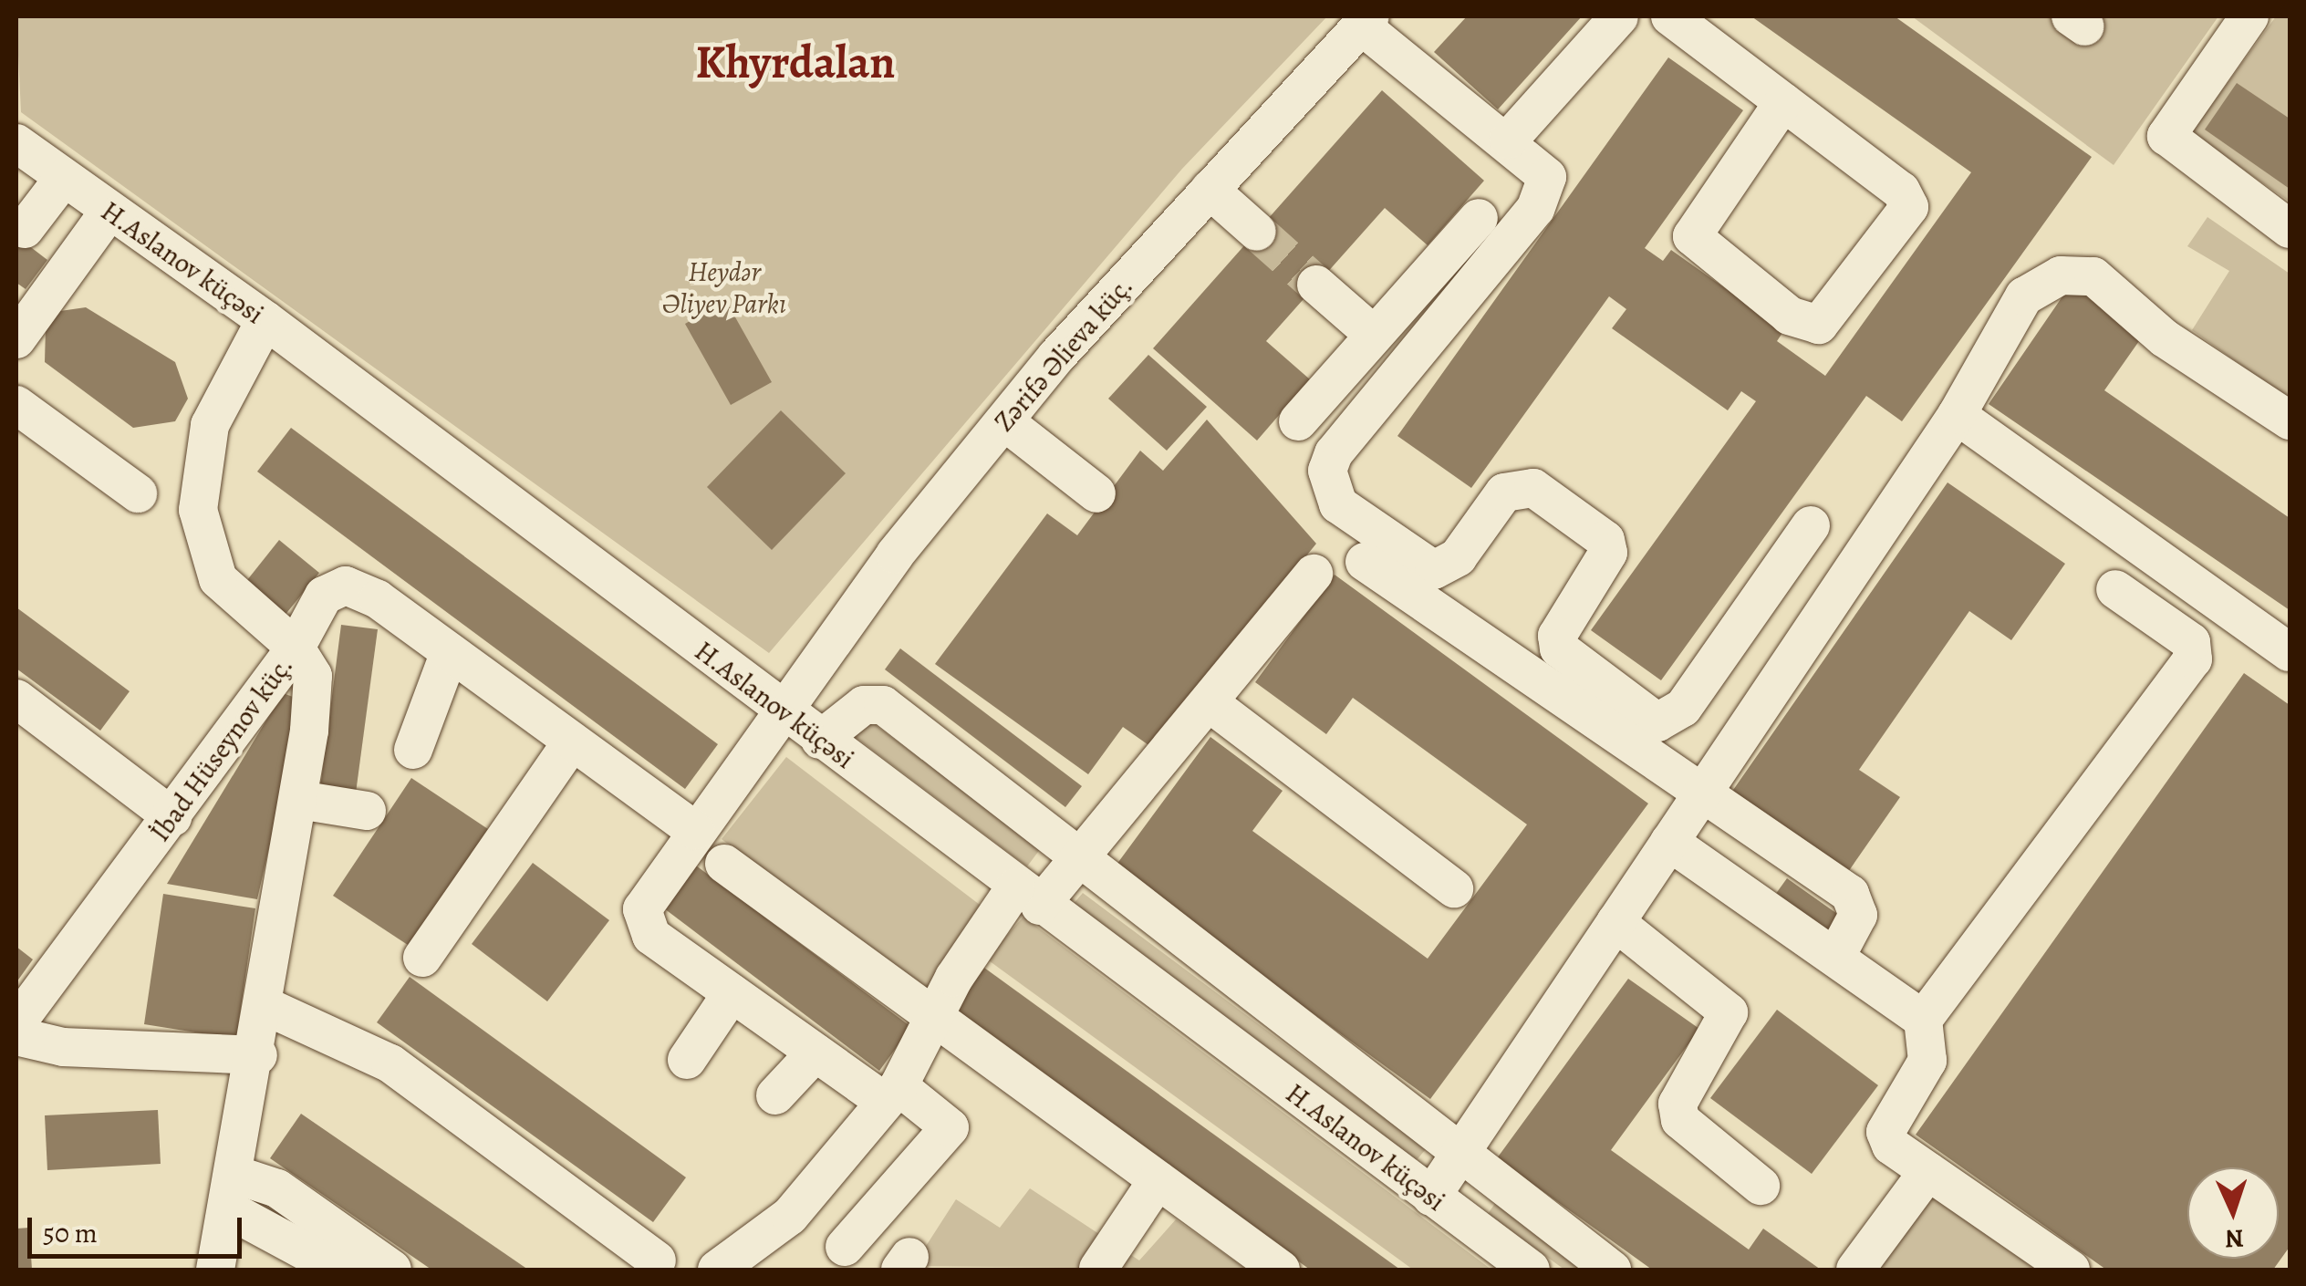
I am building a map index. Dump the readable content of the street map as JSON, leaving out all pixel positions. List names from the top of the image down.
{
  "streets": {
    "street": ["H.Aslanov küçəsi", "Zərifə Əlieva küç.", "İbad Hüseynov küç."]
  },
  "crossings": [
    ["H.Aslanov küçəsi", "Zərifə Əlieva küç."],
    ["H.Aslanov küçəsi", "İbad Hüseynov küç."]
  ],
  "districts": ["Khyrdalan"],
  "parks": ["Heydər Əliyev Parkı"],
  "scale_bar": "50 m",
  "north": "bottom"
}
